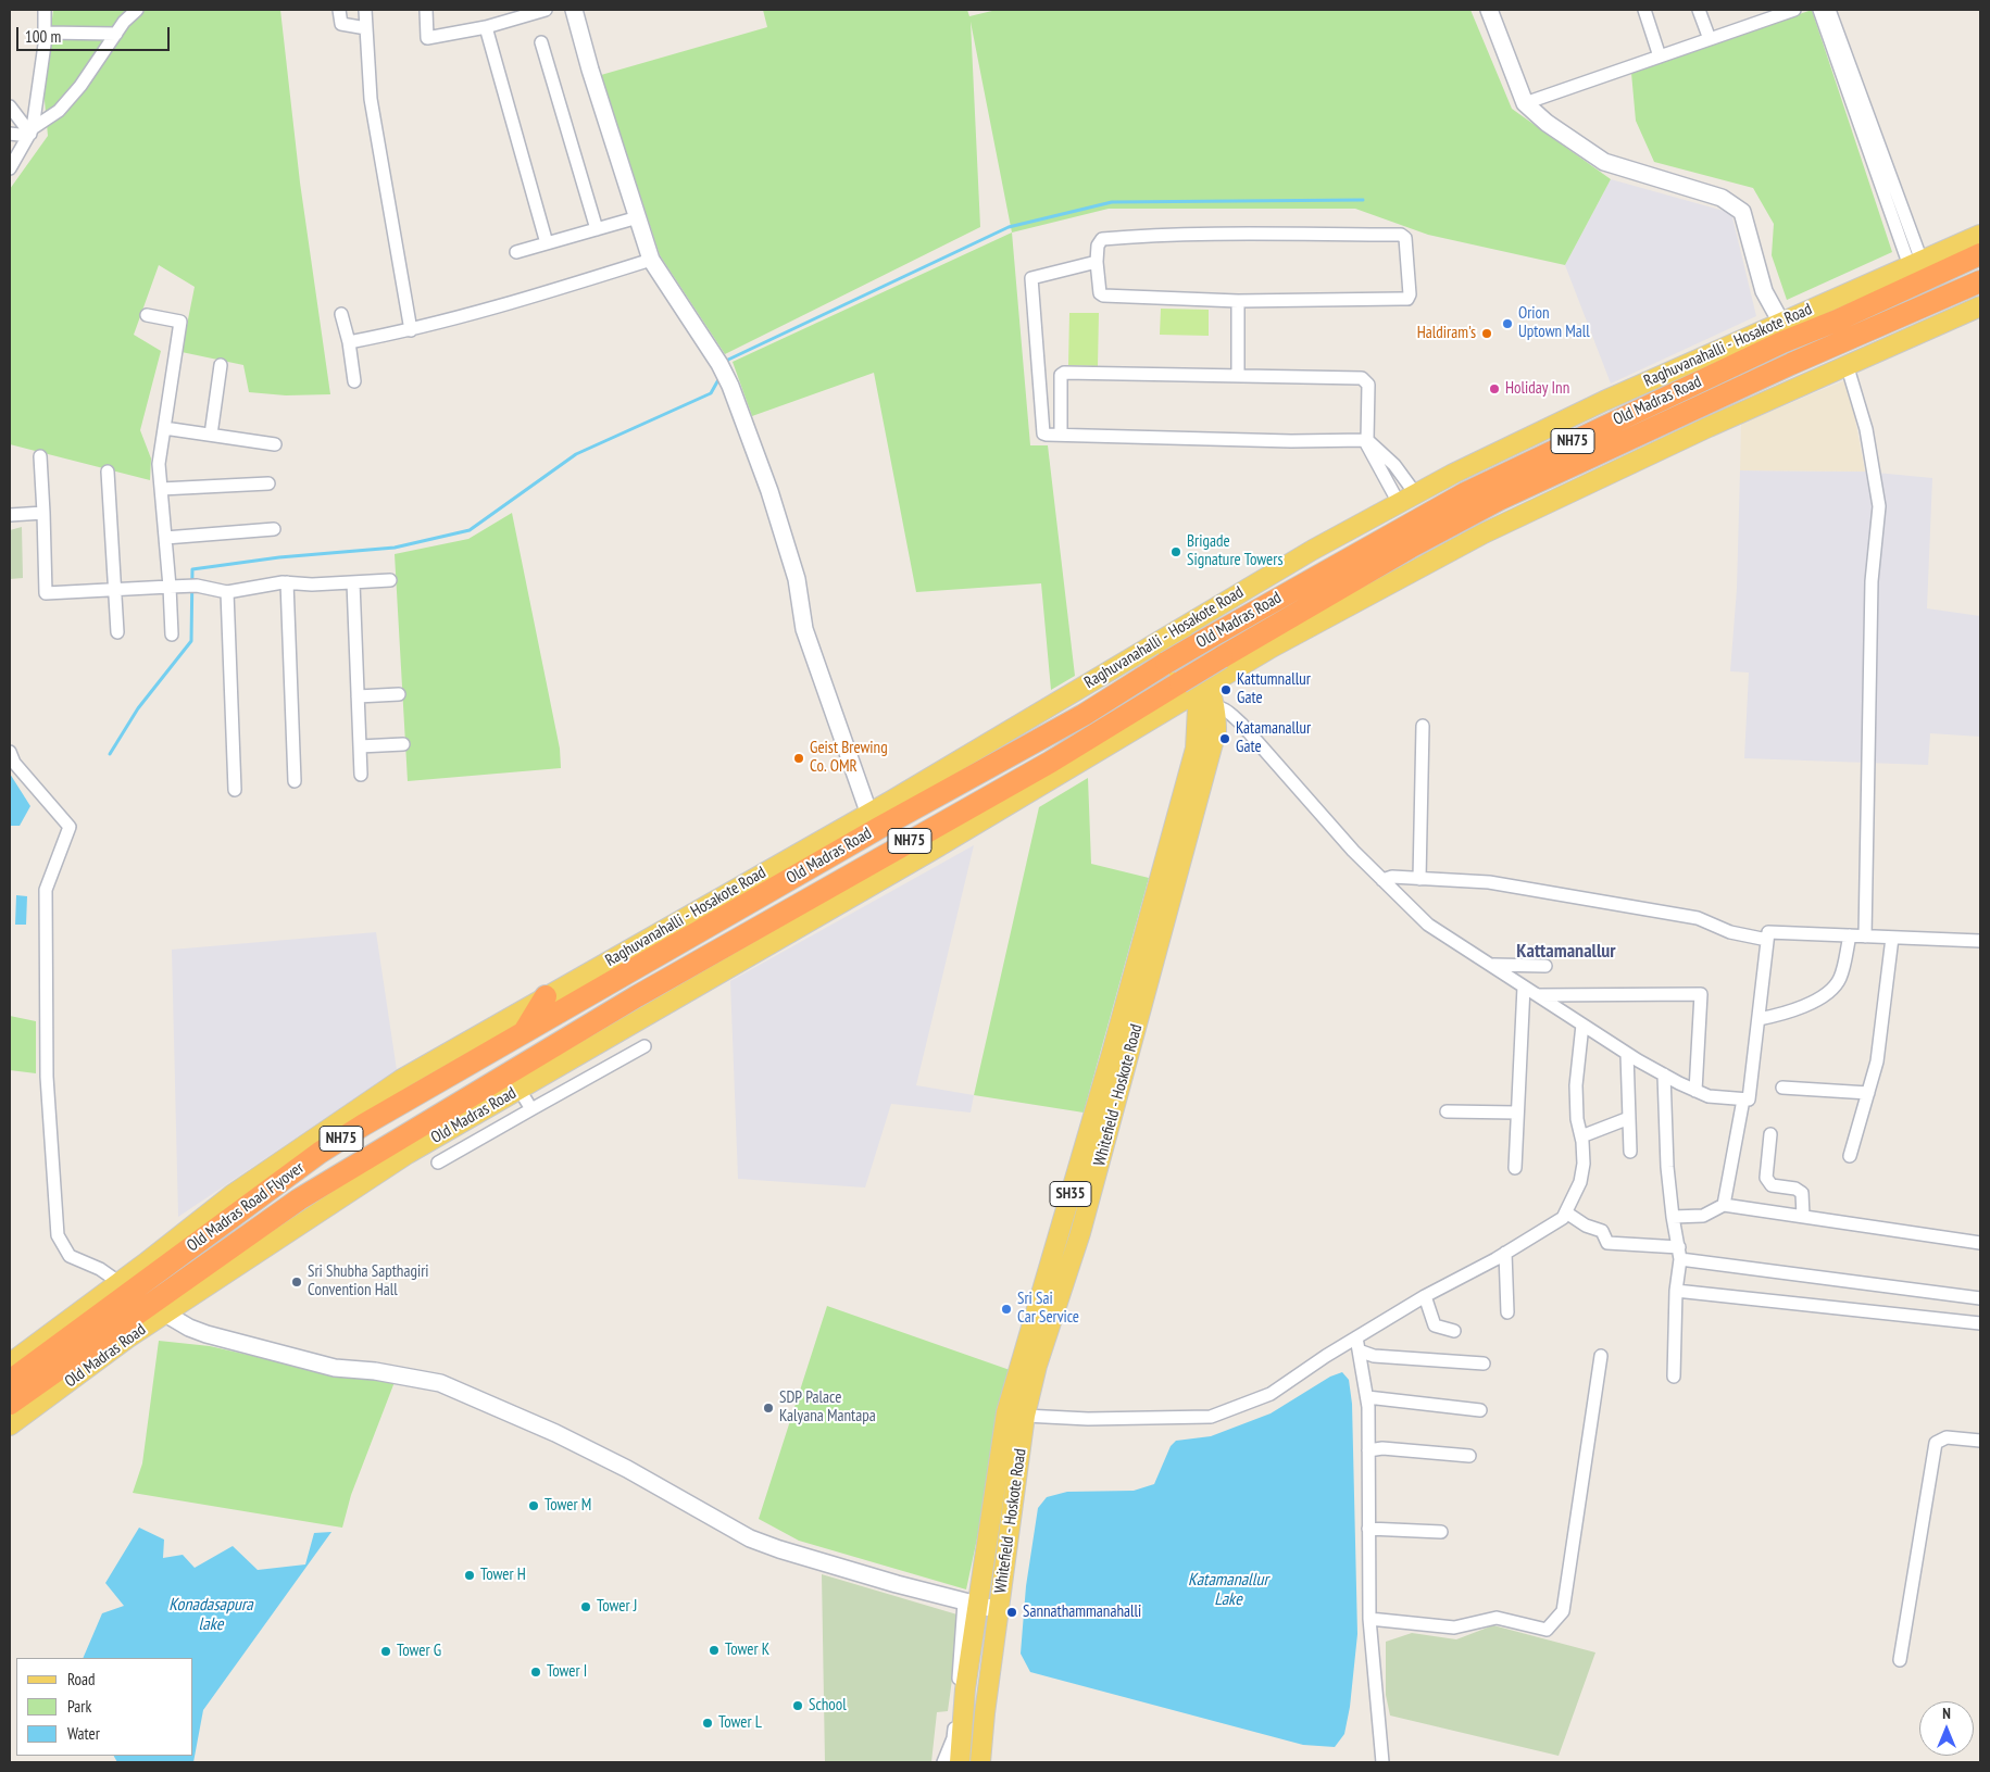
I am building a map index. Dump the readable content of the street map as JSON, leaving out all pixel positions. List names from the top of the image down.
{
  "streets": {
    "highway": ["Old Madras Road", "NH75", "Old Madras Road Flyover"],
    "main road": ["Raghuvanahalli - Hosakote Road", "Whitefield - Hoskote Road", "SH35"]
  },
  "crossings": [
    ["Raghuvanahalli - Hosakote Road", "Old Madras Road"],
    ["Raghuvanahalli - Hosakote Road", "Old Madras Road Flyover"],
    ["Old Madras Road", "NH75"],
    ["Old Madras Road", "Whitefield - Hoskote Road"],
    ["Old Madras Road", "Old Madras Road Flyover"],
    ["NH75", "Whitefield - Hoskote Road"]
  ],
  "districts": ["Kattamanallur"],
  "water": ["Katamanallur Lake", "Konadasapura lake"],
  "places": [
    "Orion Uptown Mall",
    "Haldiram's",
    "Holiday Inn",
    "Brigade Signature Towers",
    "Kattumnallur Gate",
    "Katamanallur Gate",
    "Geist Brewing Co. OMR",
    "Sri Shubha Sapthagiri Convention Hall",
    "Sri Sai Car Service",
    "SDP Palace Kalyana Mantapa",
    "Tower M",
    "Tower H",
    "Tower J",
    "Sannathammanahalli",
    "Tower K",
    "Tower G",
    "Tower I",
    "School",
    "Tower L"
  ],
  "legend": ["Road", "Park", "Water"],
  "scale_bar": "100 m",
  "north": "top"
}
